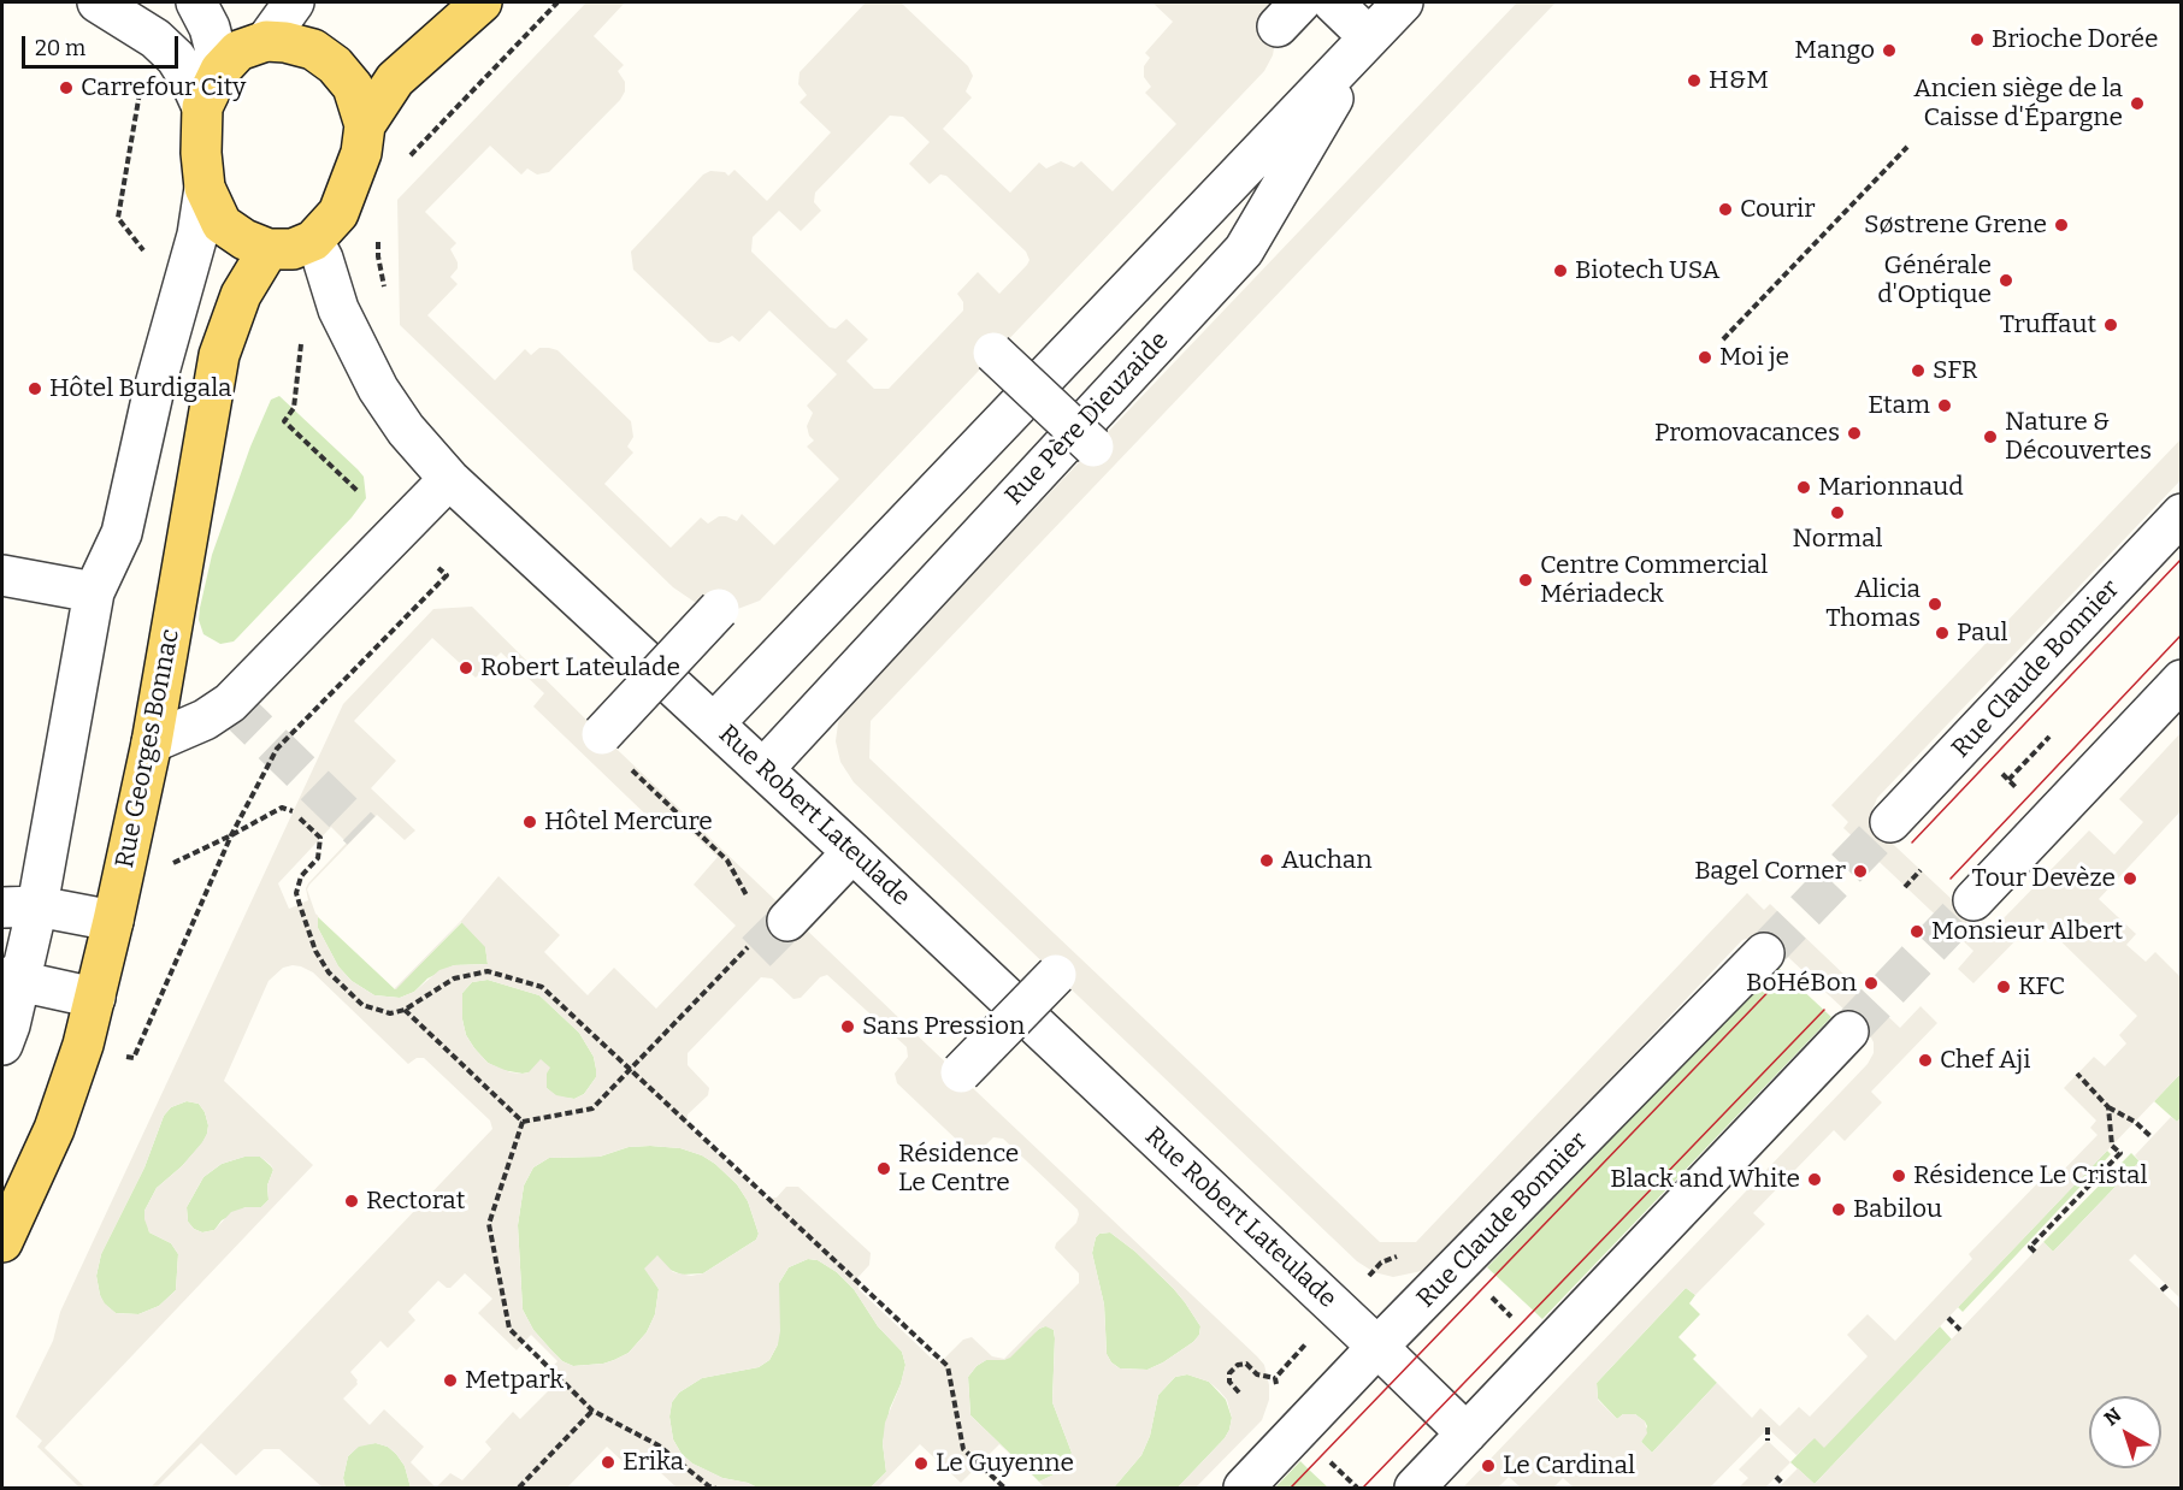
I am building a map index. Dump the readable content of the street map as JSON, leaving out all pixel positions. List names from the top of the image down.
{
  "streets": {
    "main road": ["Rue Georges Bonnac"],
    "street": ["Rue Père Dieuzaide", "Rue Claude Bonnier", "Rue Robert Lateulade"]
  },
  "crossings": [
    ["Rue Père Dieuzaide", "Rue Robert Lateulade"],
    ["Rue Claude Bonnier", "Rue Robert Lateulade"],
    ["Rue Georges Bonnac", "Rue Robert Lateulade"]
  ],
  "places": [
    "Brioche Dorée",
    "Mango",
    "H&M",
    "Carrefour City",
    "Ancien siège de la Caisse d'Épargne",
    "Courir",
    "Søstrene Grene",
    "Biotech USA",
    "Générale d'Optique",
    "Truffaut",
    "Moi je",
    "SFR",
    "Hôtel Burdigala",
    "Etam",
    "Promovacances",
    "Nature & Découvertes",
    "Marionnaud",
    "Normal",
    "Centre Commercial Mériadeck",
    "Alicia Thomas",
    "Paul",
    "Robert Lateulade",
    "Hôtel Mercure",
    "Auchan",
    "Bagel Corner",
    "Tour Devèze",
    "Monsieur Albert",
    "BoHéBon",
    "KFC",
    "Sans Pression",
    "Chef Aji",
    "Résidence Le Centre",
    "Résidence Le Cristal",
    "Black and White",
    "Rectorat",
    "Babilou",
    "Metpark",
    "Erika",
    "Le Guyenne",
    "Le Cardinal"
  ],
  "scale_bar": "20 m",
  "north": "top left"
}
